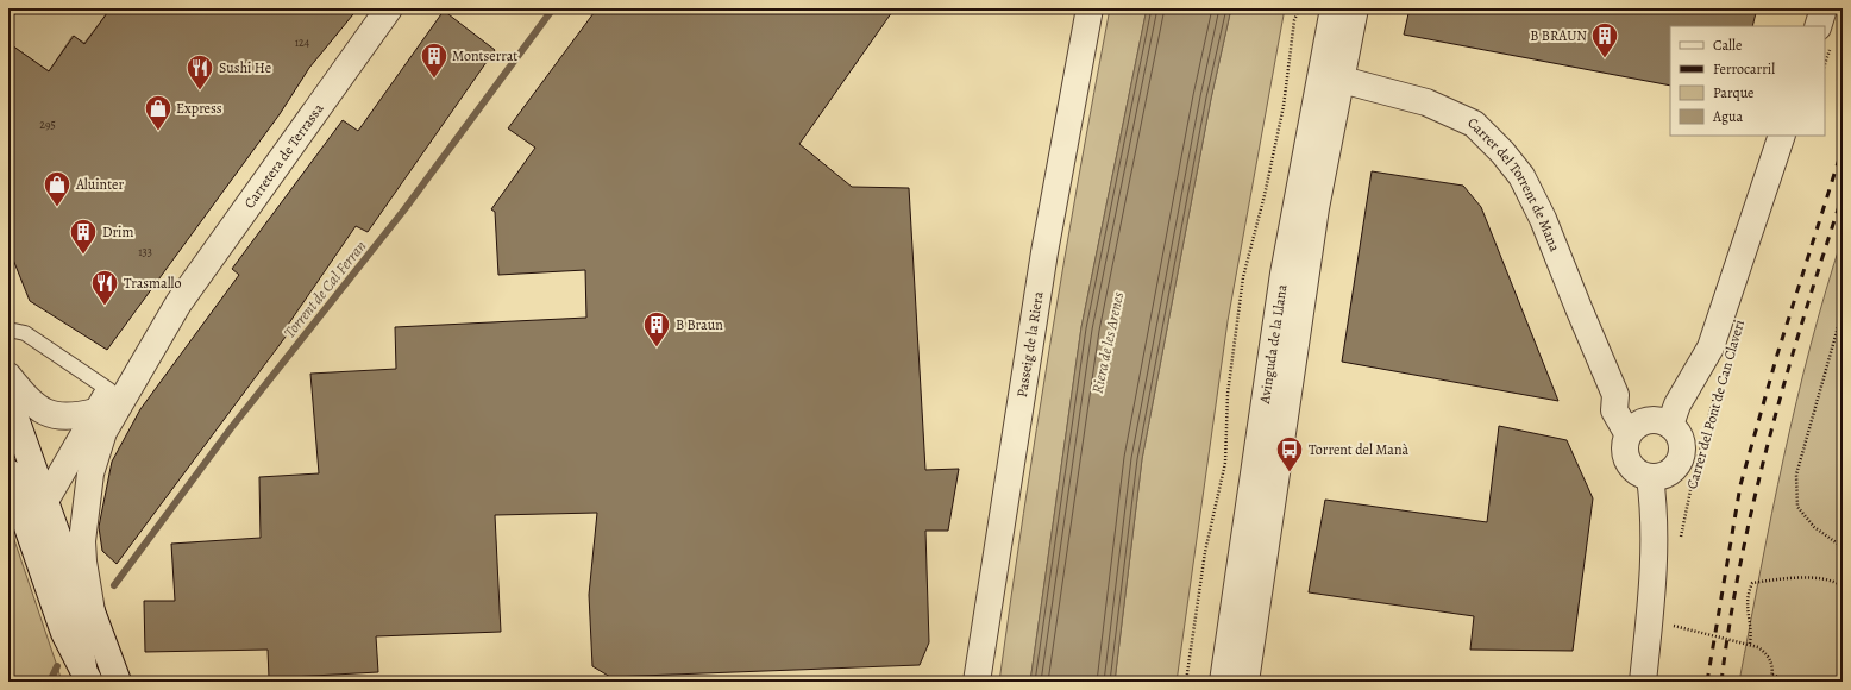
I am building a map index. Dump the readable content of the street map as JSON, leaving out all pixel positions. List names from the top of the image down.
{
  "streets": {
    "street": [
      "Carretera de Terrassa",
      "Carrer del Torrent de Mana",
      "Passeig de la Riera",
      "Avinguda de la Llana",
      "Carrer del Pont de Can Claveri"
    ]
  },
  "crossings": [
    ["Carrer del Torrent de Mana", "Avinguda de la Llana"],
    ["Carrer del Torrent de Mana", "Carrer del Pont de Can Claveri"]
  ],
  "water": ["Torrent de Cal Ferran", "Riera de les Arenes"],
  "places": {
    "building": [
      "B BRAUN",
      "Montserrat",
      "Drim",
      "B Braun"
    ],
    "restaurant": ["Sushi He", "Trasmallo"],
    "shop": ["Express", "Aluinter"],
    "bus stop": ["Torrent del Manà"]
  },
  "house_numbers": ["124", "295", "133"],
  "legend": [
    "Calle",
    "Ferrocarril",
    "Parque",
    "Agua"
  ]
}
